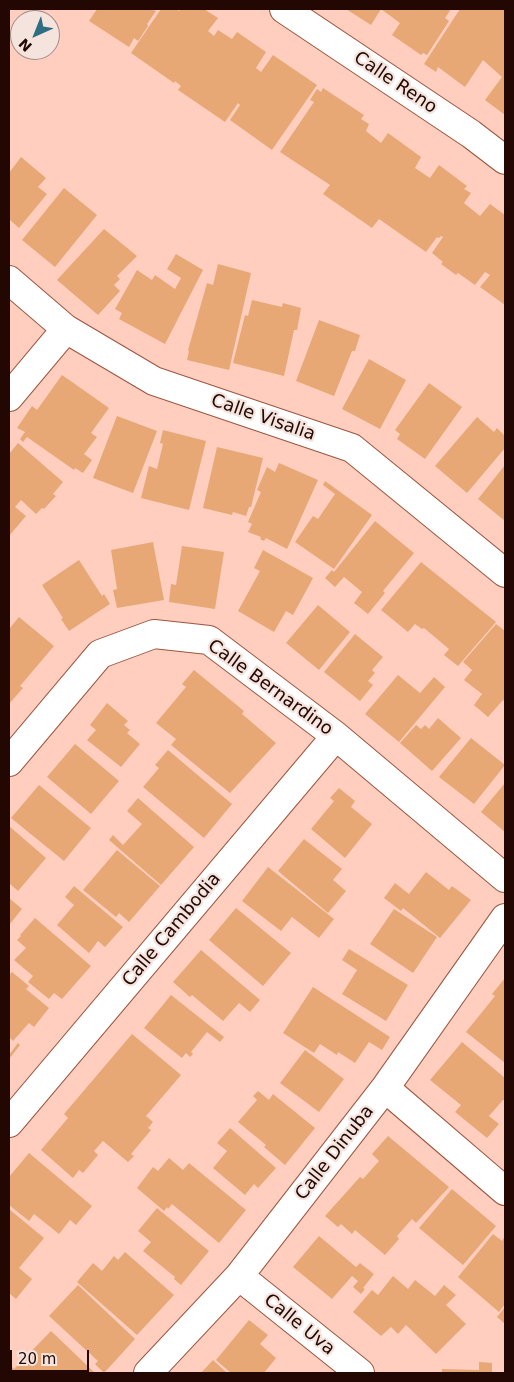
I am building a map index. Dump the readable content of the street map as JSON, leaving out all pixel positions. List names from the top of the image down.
{
  "streets": {
    "street": [
      "Calle Reno",
      "Calle Visalia",
      "Calle Bernardino",
      "Calle Cambodia",
      "Calle Dinuba",
      "Calle Uva"
    ]
  },
  "crossings": [
    ["Calle Bernardino", "Calle Cambodia"],
    ["Calle Dinuba", "Calle Uva"]
  ],
  "scale_bar": "20 m",
  "north": "bottom left"
}
